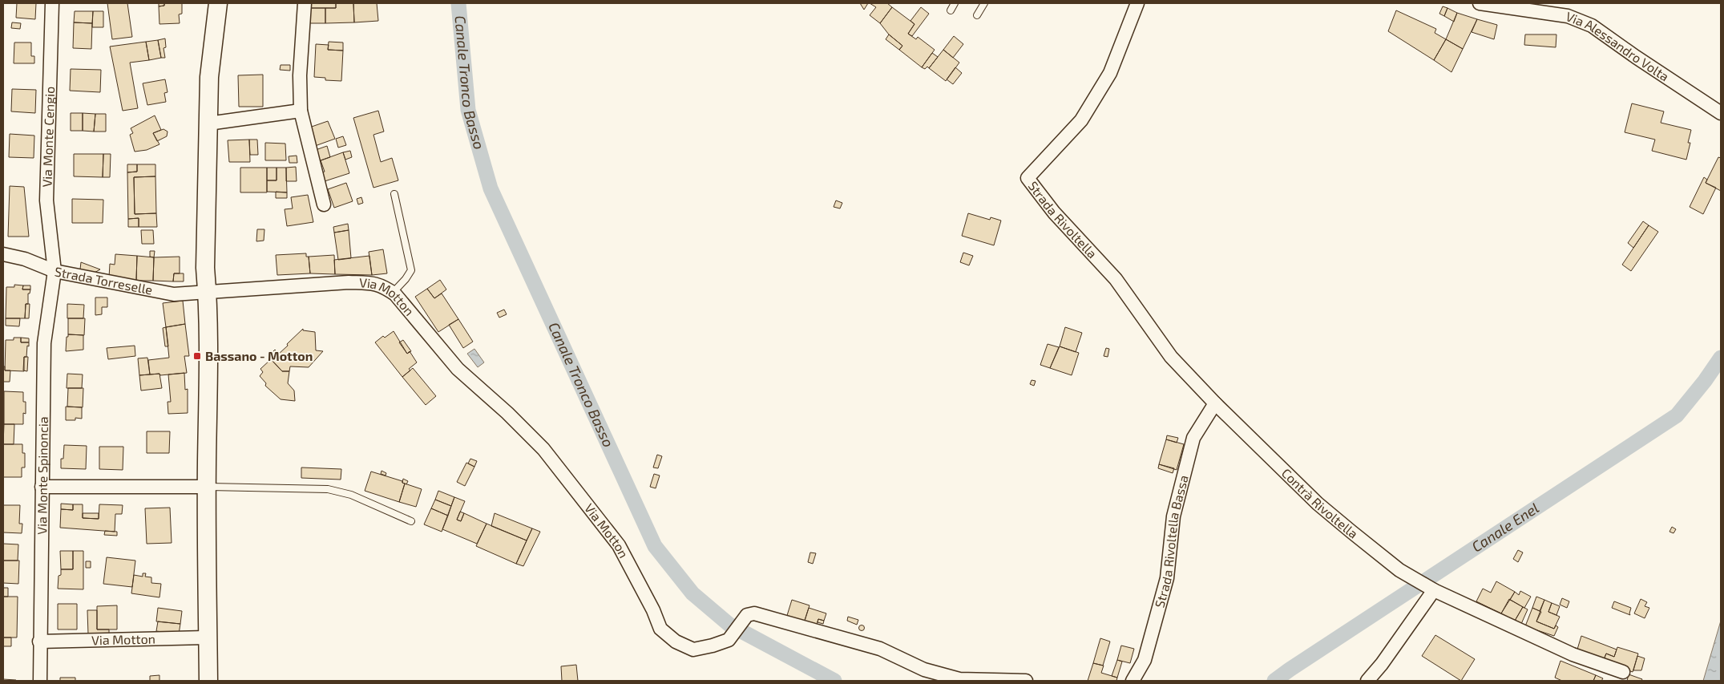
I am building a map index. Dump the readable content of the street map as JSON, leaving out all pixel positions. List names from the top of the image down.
{
  "streets": {
    "street": [
      "Via Alessandro Volta",
      "Via Monte Cengio",
      "Strada Rivoltella",
      "Strada Torreselle",
      "Via Motton",
      "Via Monte Spinoncia",
      "Contrà Rivoltella",
      "Strada Rivoltella Bassa"
    ]
  },
  "crossings": [
    ["Via Monte Cengio", "Strada Torreselle"],
    ["Via Monte Cengio", "Via Monte Spinoncia"],
    ["Strada Rivoltella", "Contrà Rivoltella"],
    ["Strada Rivoltella", "Strada Rivoltella Bassa"],
    ["Strada Torreselle", "Via Motton"],
    ["Strada Torreselle", "Via Monte Spinoncia"],
    ["Via Motton", "Via Monte Spinoncia"],
    ["Contrà Rivoltella", "Strada Rivoltella Bassa"]
  ],
  "water": ["Canale Tronco Basso", "Canale Enel"],
  "places": {
    "transit": ["Bassano - Motton"]
  }
}
